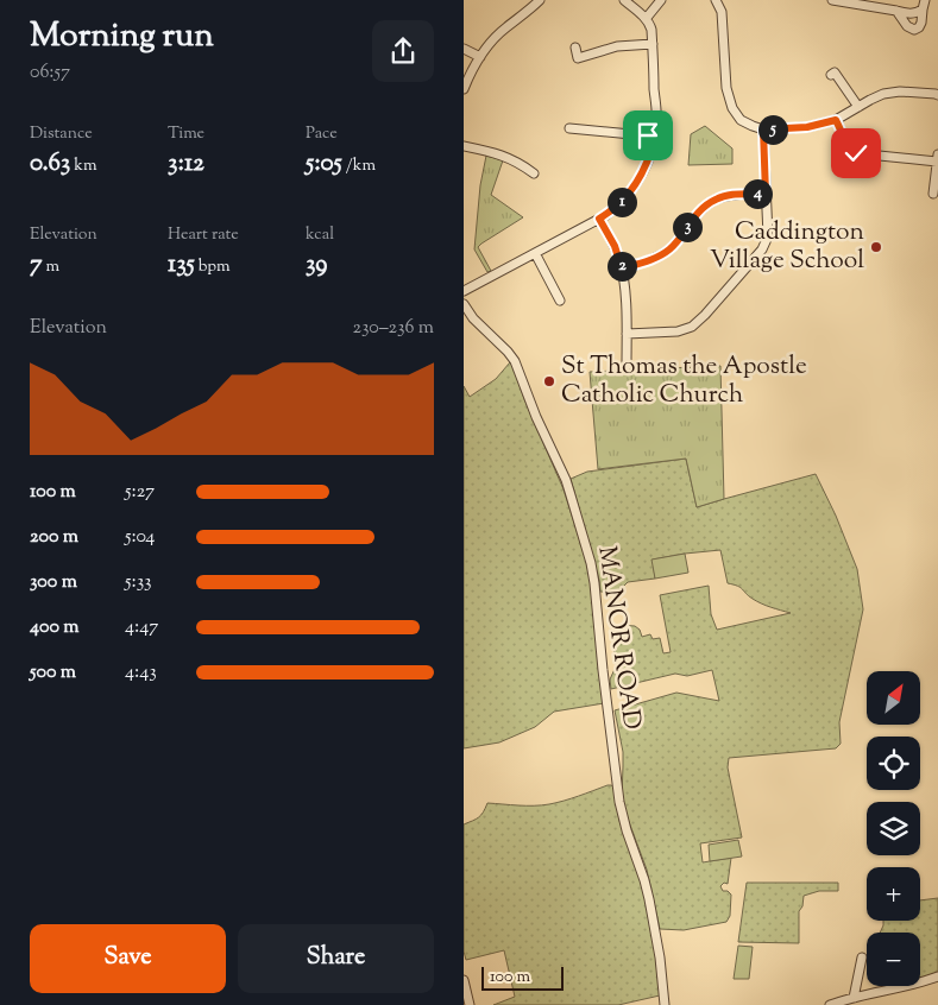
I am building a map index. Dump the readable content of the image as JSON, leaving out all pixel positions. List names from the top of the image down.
{
  "streets": {
    "street": ["MANOR ROAD"]
  },
  "places": ["Caddington Village School", "St Thomas the Apostle Catholic Church"],
  "scale_bar": "100 m",
  "north": "top right",
  "page": {
    "heading": ["Morning run", "06:57"],
    "stats": [
      ["Distance", "0.63 km"],
      ["Time", "3:12"],
      ["Pace", "5:05 /km"],
      ["Elevation", "7 m"],
      ["Heart rate", "135 bpm"],
      ["kcal", "39"]
    ],
    "pins": [
      "5",
      "4",
      "1",
      "3",
      "2"
    ],
    "chart": ["Elevation", "230–236 m"],
    "list": [
      {
        "name": "100 m",
        "note": "5:27"
      },
      {
        "name": "200 m",
        "note": "5:04"
      },
      {
        "name": "300 m",
        "note": "5:33"
      },
      {
        "name": "400 m",
        "note": "4:47"
      },
      {
        "name": "500 m",
        "note": "4:43"
      }
    ],
    "map_buttons": ["+", "−"],
    "buttons": ["Save", "Share"],
    "scale": "100 m"
  }
}
